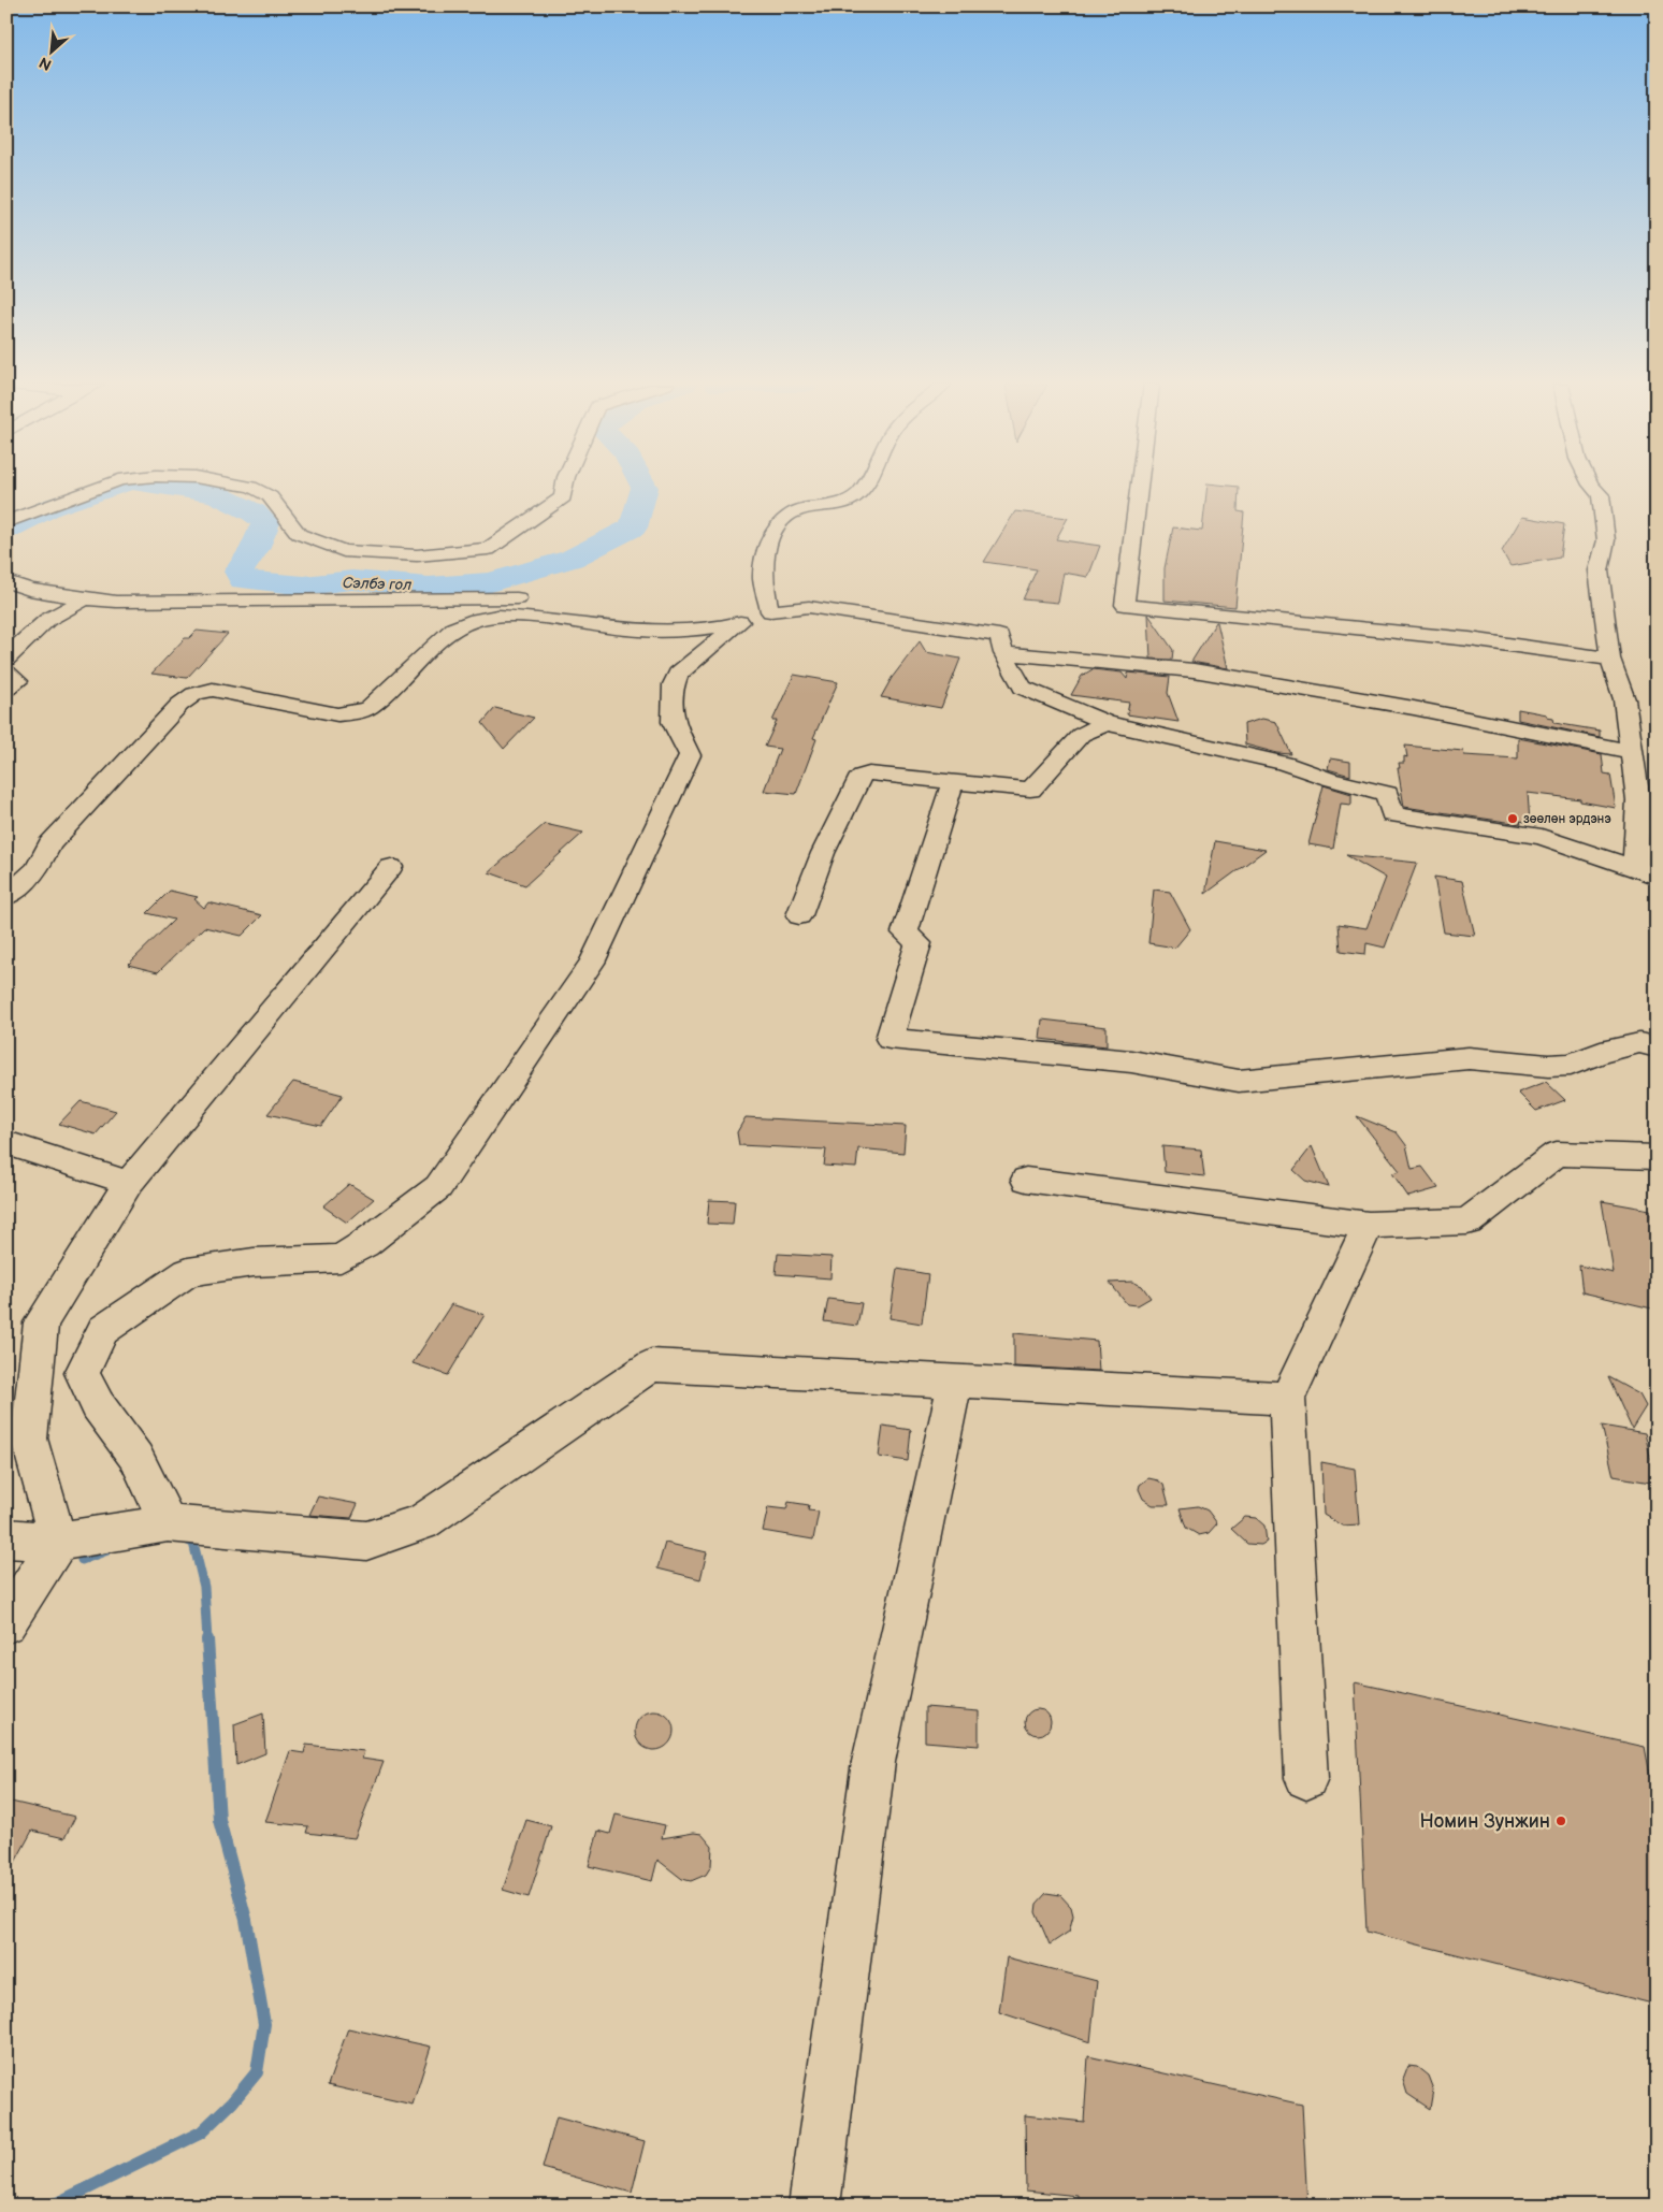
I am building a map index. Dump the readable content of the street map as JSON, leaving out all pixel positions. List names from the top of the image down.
{
  "water": ["Сэлбэ гол"],
  "places": ["зөөлөн эрдэнэ", "Номин Зунжин"],
  "north": "bottom left"
}
